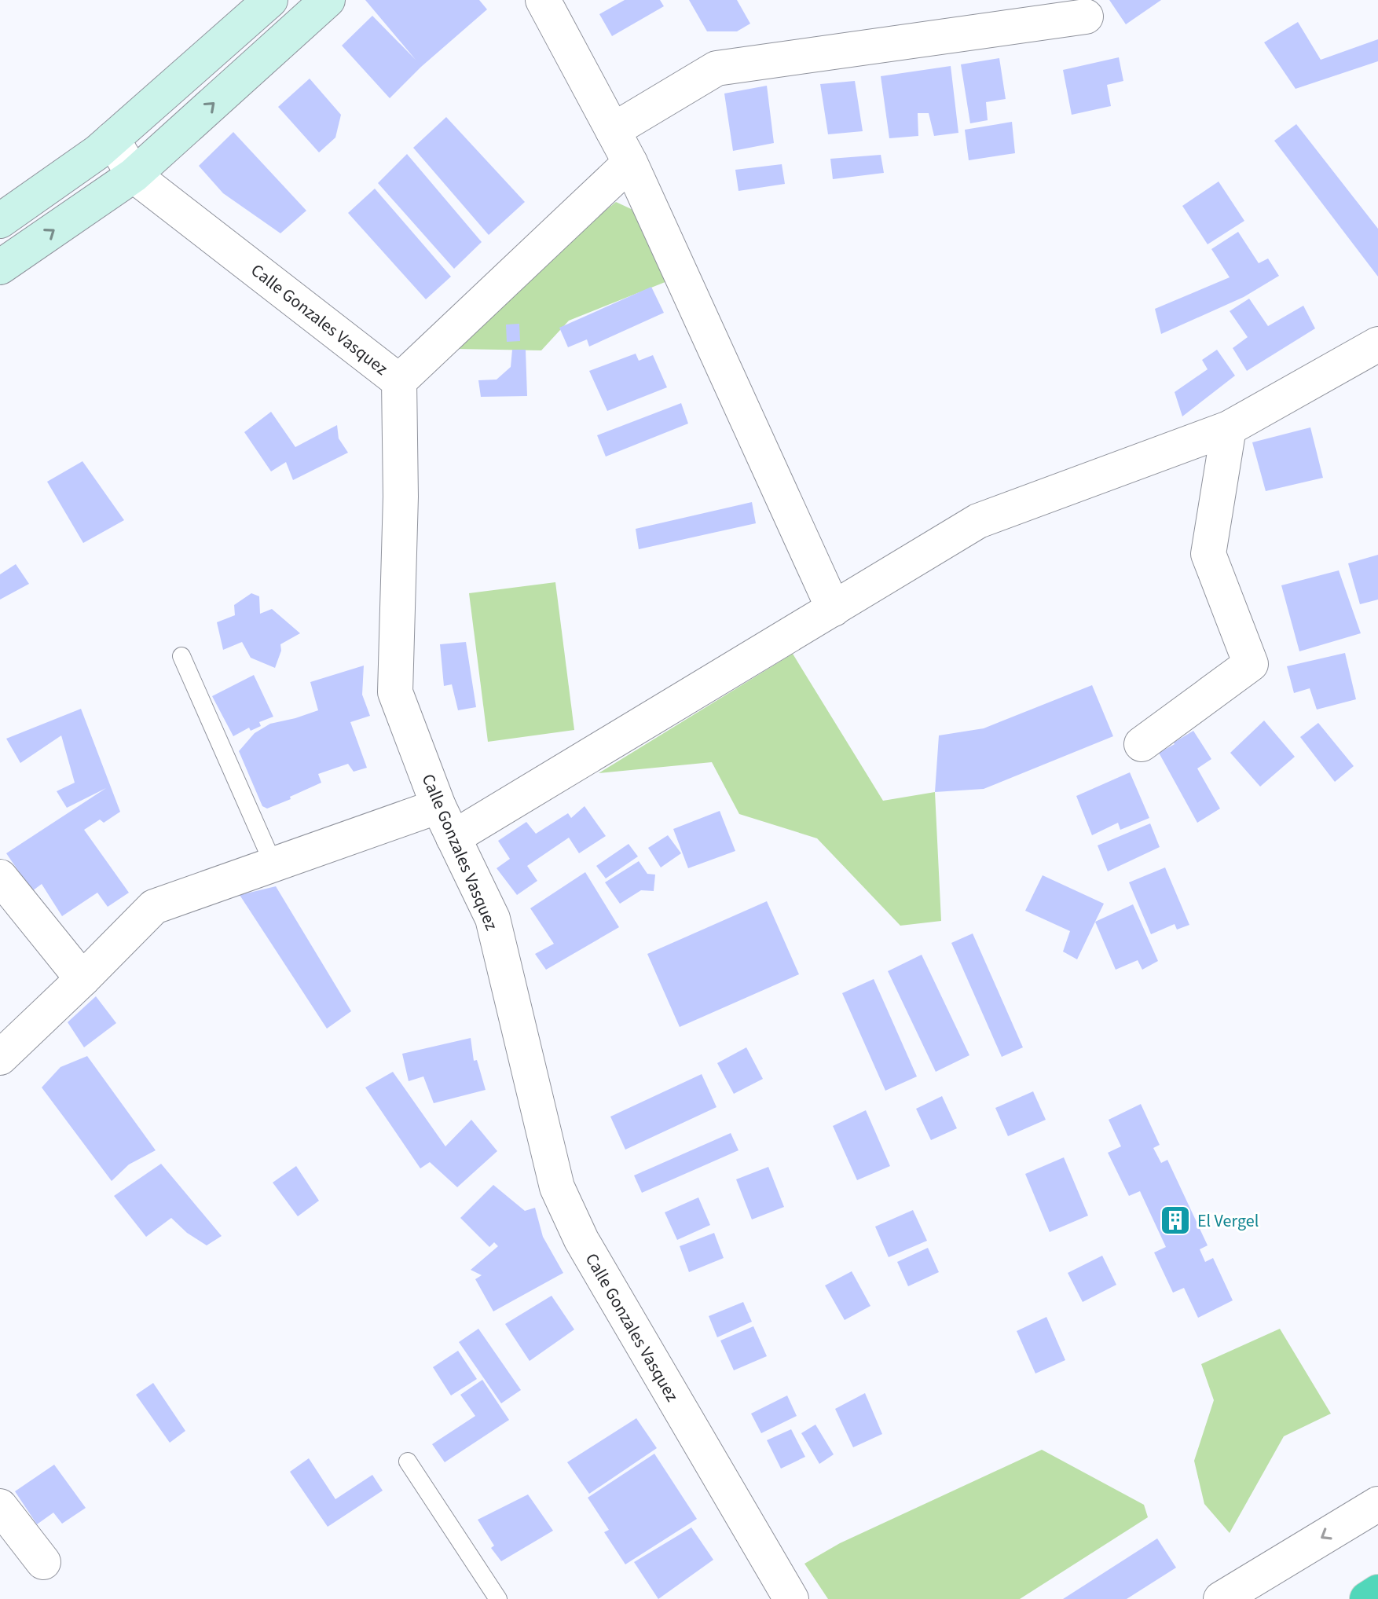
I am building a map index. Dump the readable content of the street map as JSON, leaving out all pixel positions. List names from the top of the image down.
{
  "streets": {
    "street": ["Calle Gonzales Vasquez"]
  },
  "places": {
    "building": ["El Vergel"]
  }
}
